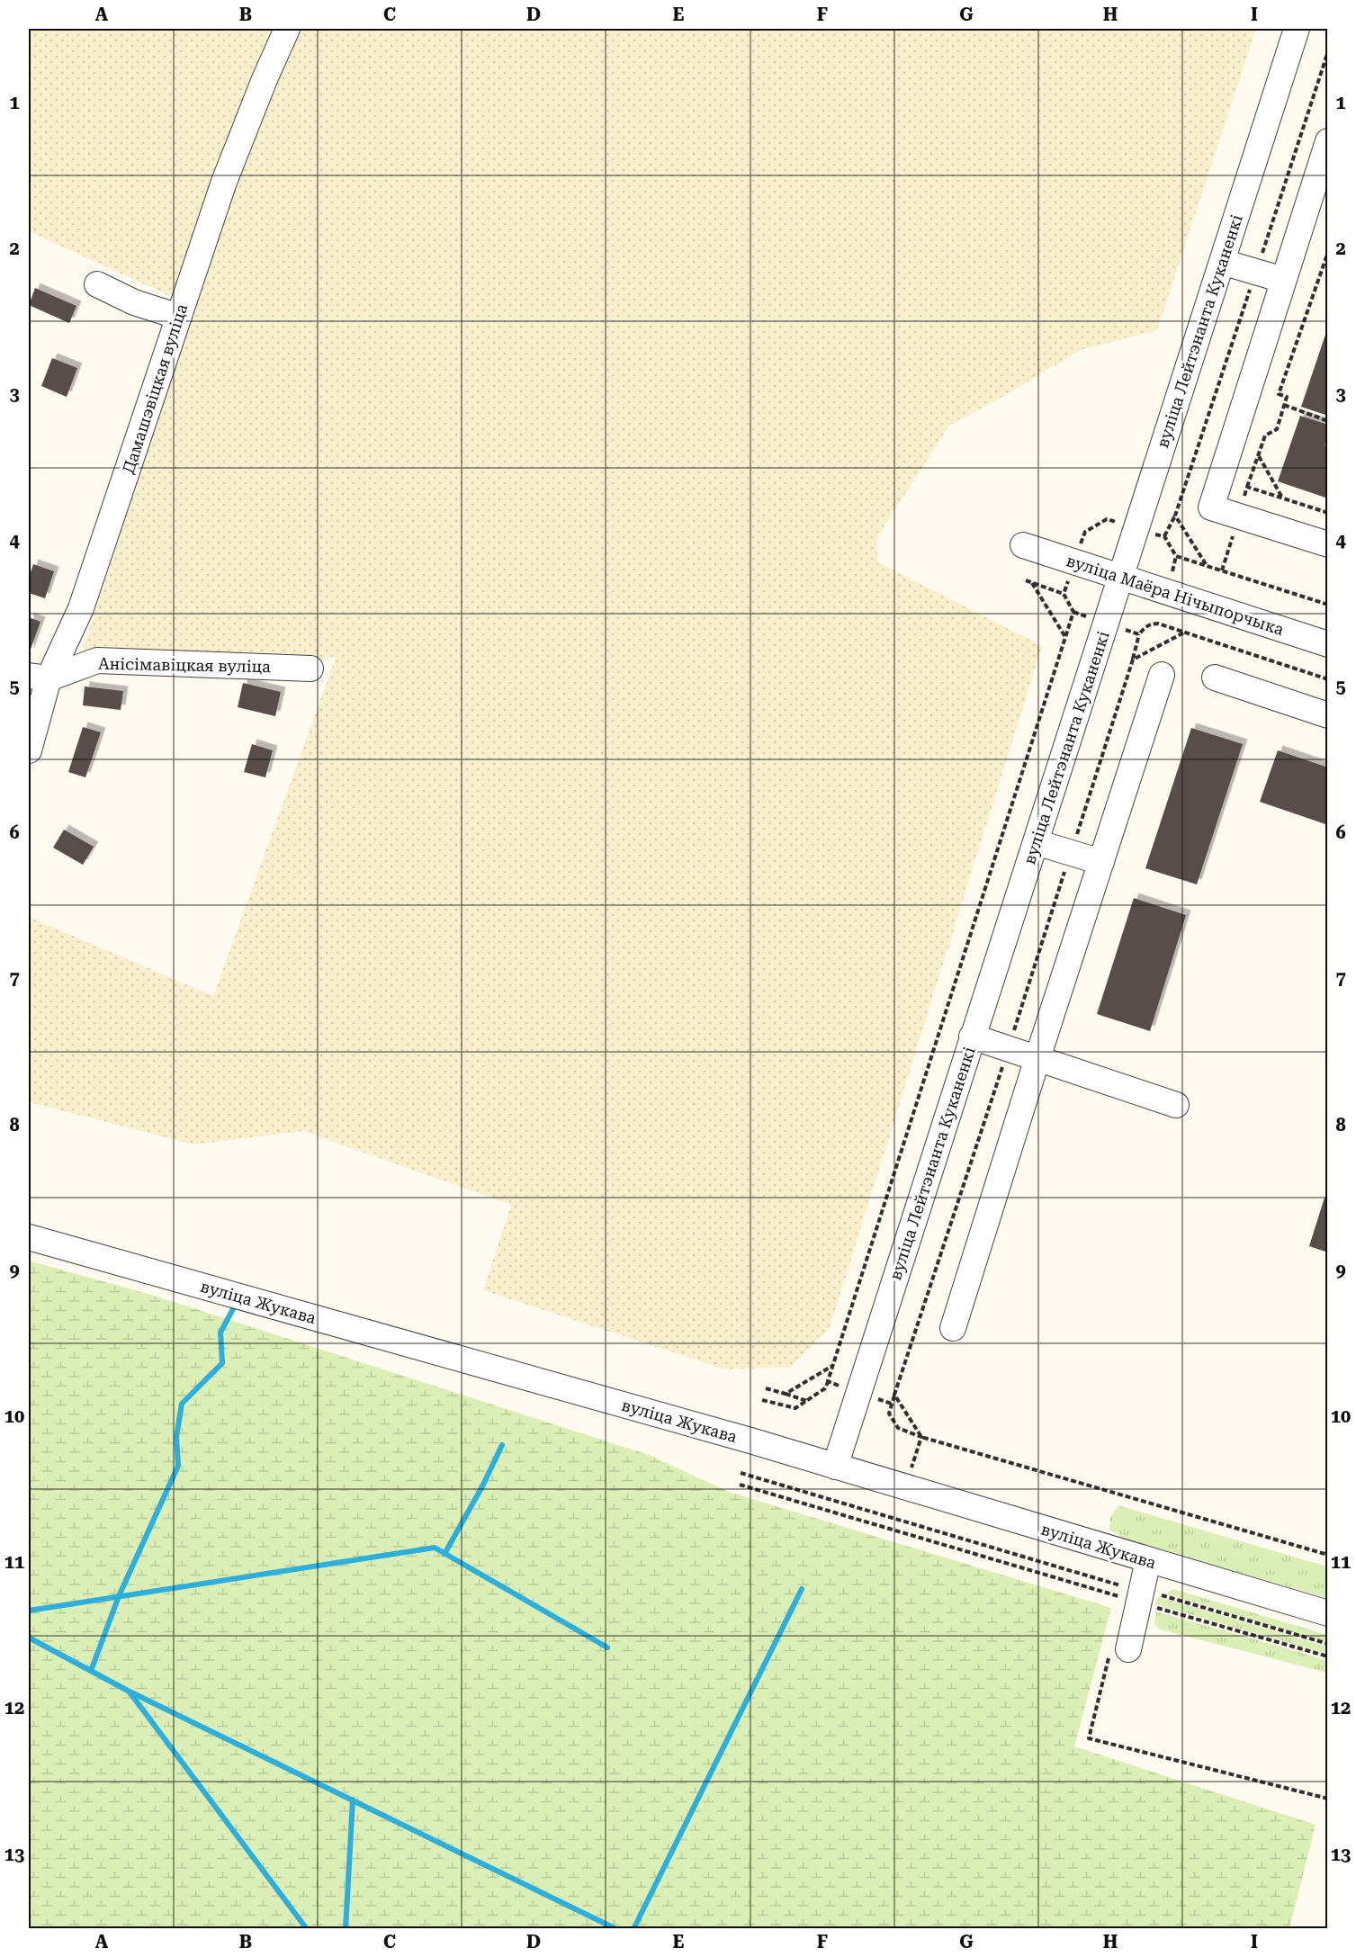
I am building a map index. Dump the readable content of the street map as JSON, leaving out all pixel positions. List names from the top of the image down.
{
  "streets": {
    "street": [
      "вуліца Лейтэнанта Куканенкі",
      "Дамашэвіцкая вуліца",
      "вуліца Маёра Нічыпорчыка",
      "Анісімавіцкая вуліца",
      "вуліца Жукава"
    ]
  },
  "crossings": [
    ["вуліца Лейтэнанта Куканенкі", "вуліца Маёра Нічыпорчыка"],
    ["вуліца Лейтэнанта Куканенкі", "вуліца Жукава"],
    ["Дамашэвіцкая вуліца", "Анісімавіцкая вуліца"]
  ],
  "grid": {
    "columns": [
      "A",
      "B",
      "C",
      "D",
      "E",
      "F",
      "G",
      "H",
      "I"
    ],
    "rows": [
      "1",
      "2",
      "3",
      "4",
      "5",
      "6",
      "7",
      "8",
      "9",
      "10",
      "11",
      "12",
      "13"
    ]
  }
}
